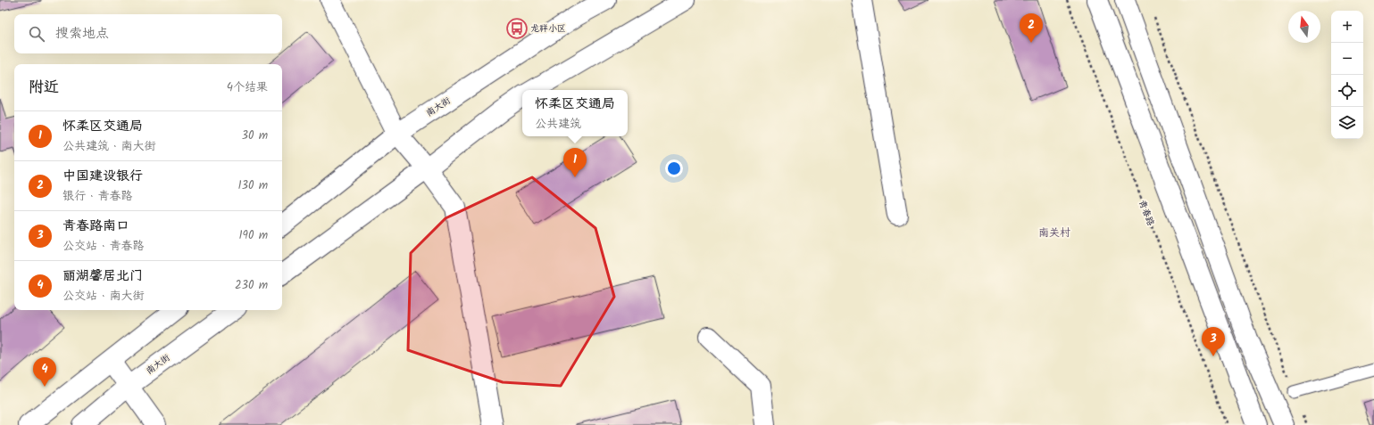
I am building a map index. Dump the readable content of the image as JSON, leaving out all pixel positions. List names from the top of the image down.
{
  "streets": {
    "main road": ["南大街"],
    "path": ["青春路"]
  },
  "districts": ["南关村"],
  "places": {
    "bus stop": ["龙祥小区"]
  },
  "north": "top",
  "page": {
    "map_buttons": ["+", "−"],
    "pins": [
      "2",
      "1",
      "3",
      "4"
    ],
    "search": "搜索地点",
    "heading": ["附近", "4个结果"],
    "popup": ["怀柔区交通局", "公共建筑"],
    "list": [
      {
        "mark": "1",
        "name": "怀柔区交通局",
        "note": "公共建筑 · 南大街",
        "value": "30 m"
      },
      {
        "mark": "2",
        "name": "中国建设银行",
        "note": "银行 · 青春路",
        "value": "130 m"
      },
      {
        "mark": "3",
        "name": "青春路南口",
        "note": "公交站 · 青春路",
        "value": "190 m"
      },
      {
        "mark": "4",
        "name": "丽湖馨居北门",
        "note": "公交站 · 南大街",
        "value": "230 m"
      }
    ]
  }
}
